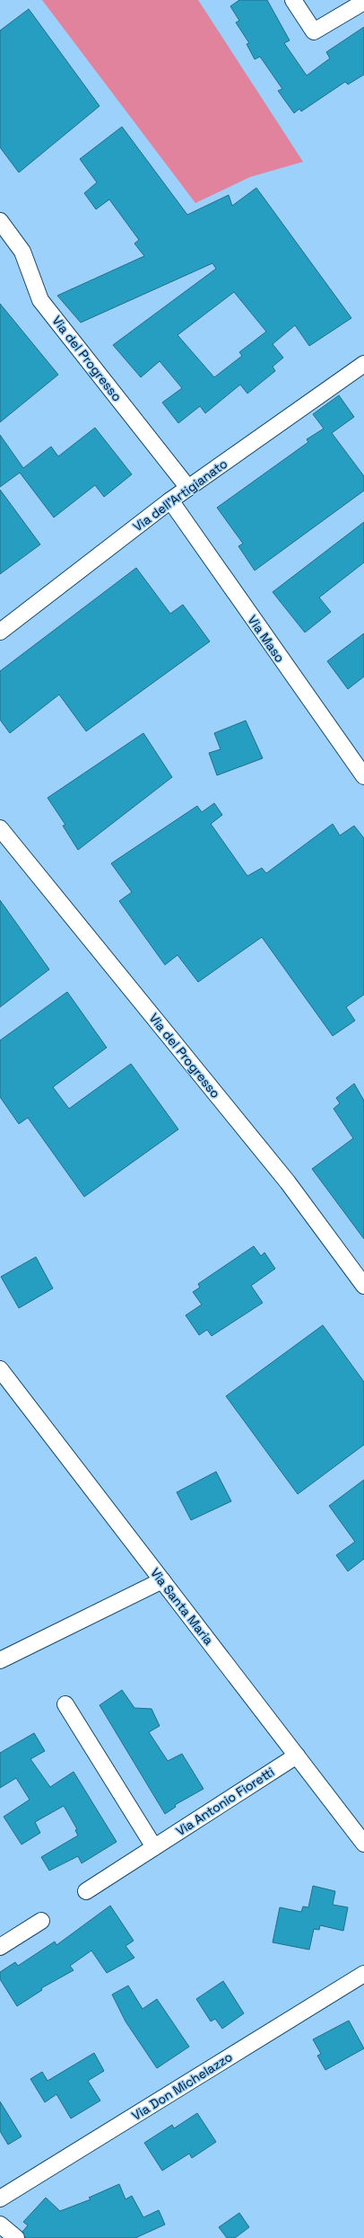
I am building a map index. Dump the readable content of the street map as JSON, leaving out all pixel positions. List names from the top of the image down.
{
  "streets": {
    "street": [
      "Via del Progresso",
      "Via dell'Artigianato",
      "Via Maso",
      "Via Santa Maria",
      "Via Antonio Fioretti",
      "Via Don Michelazzo"
    ]
  },
  "crossings": [
    ["Via del Progresso", "Via dell'Artigianato"],
    ["Via dell'Artigianato", "Via Maso"],
    ["Via Santa Maria", "Via Antonio Fioretti"]
  ]
}
